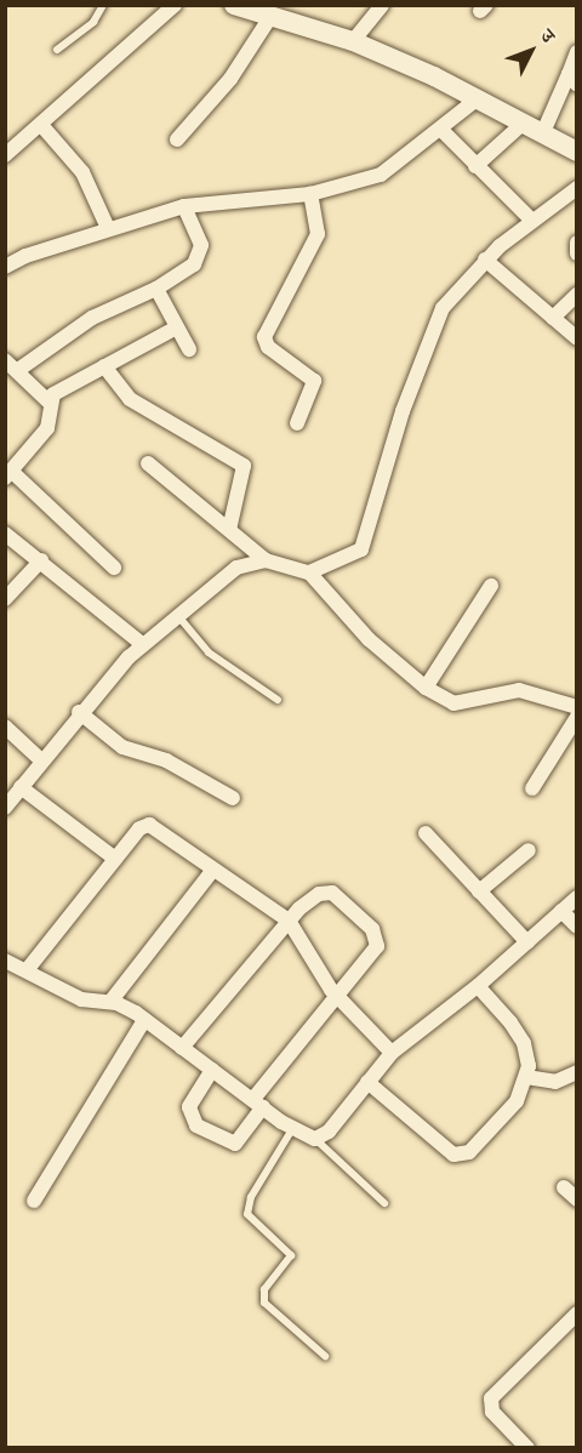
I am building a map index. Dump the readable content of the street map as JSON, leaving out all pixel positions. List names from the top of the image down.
{
  "north": "top right"
}
